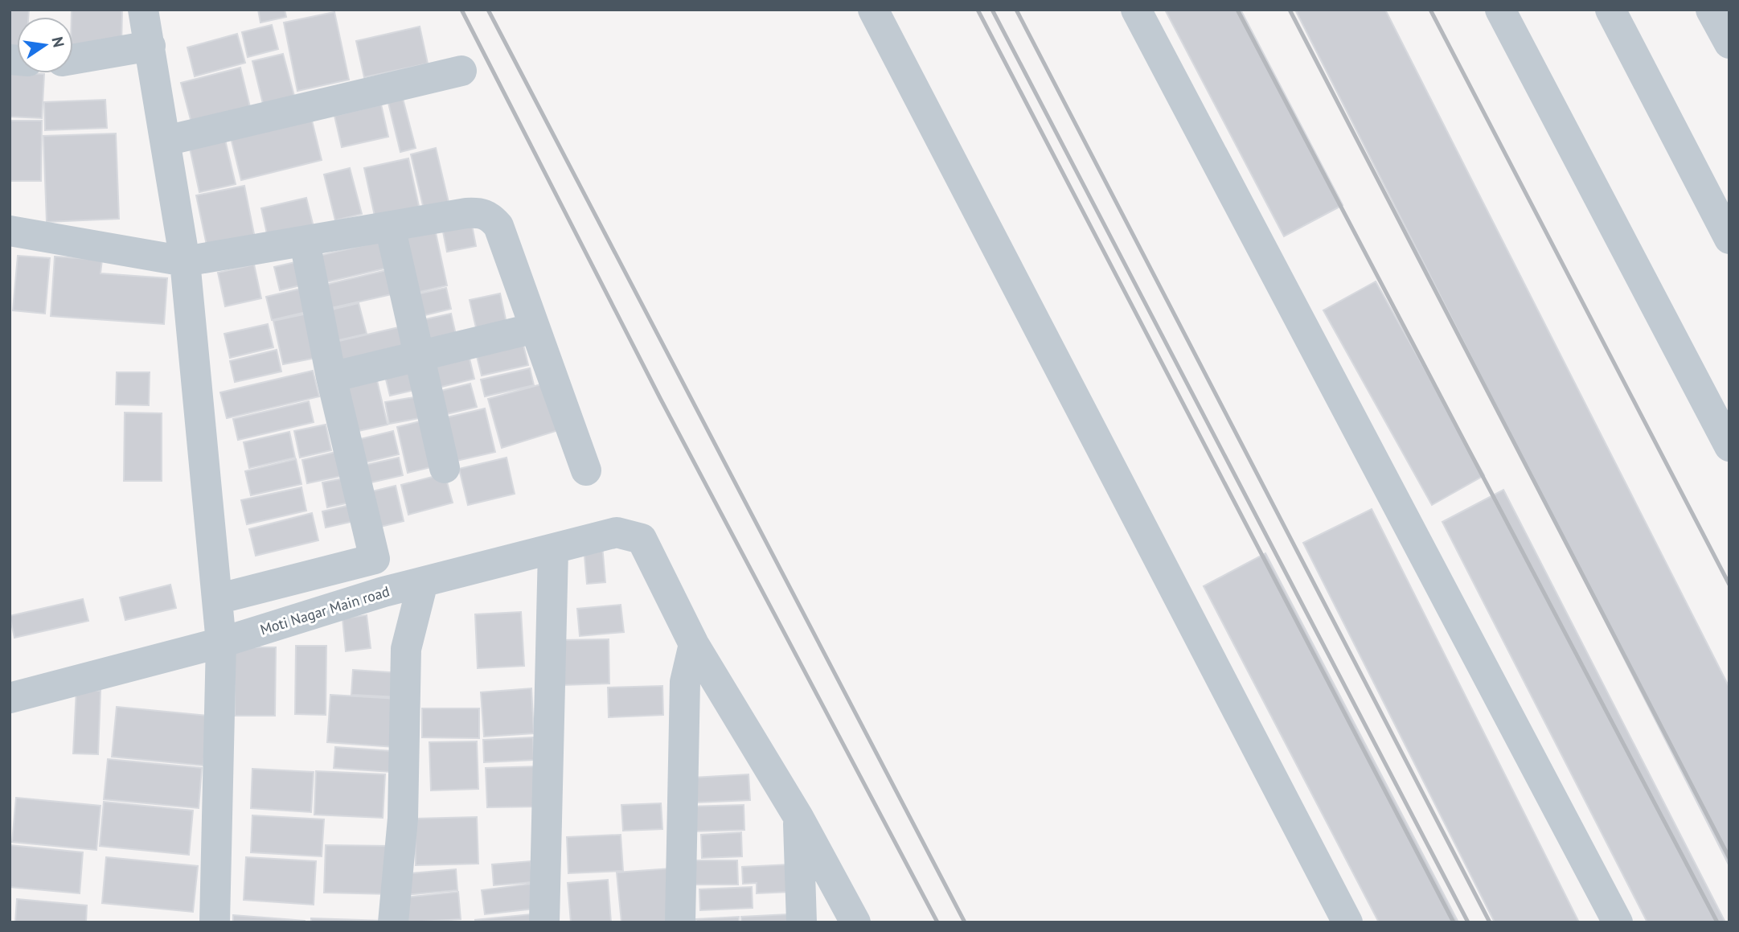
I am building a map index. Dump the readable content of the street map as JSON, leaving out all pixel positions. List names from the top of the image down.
{
  "streets": {
    "street": ["Moti Nagar Main road"]
  },
  "north": "right"
}
